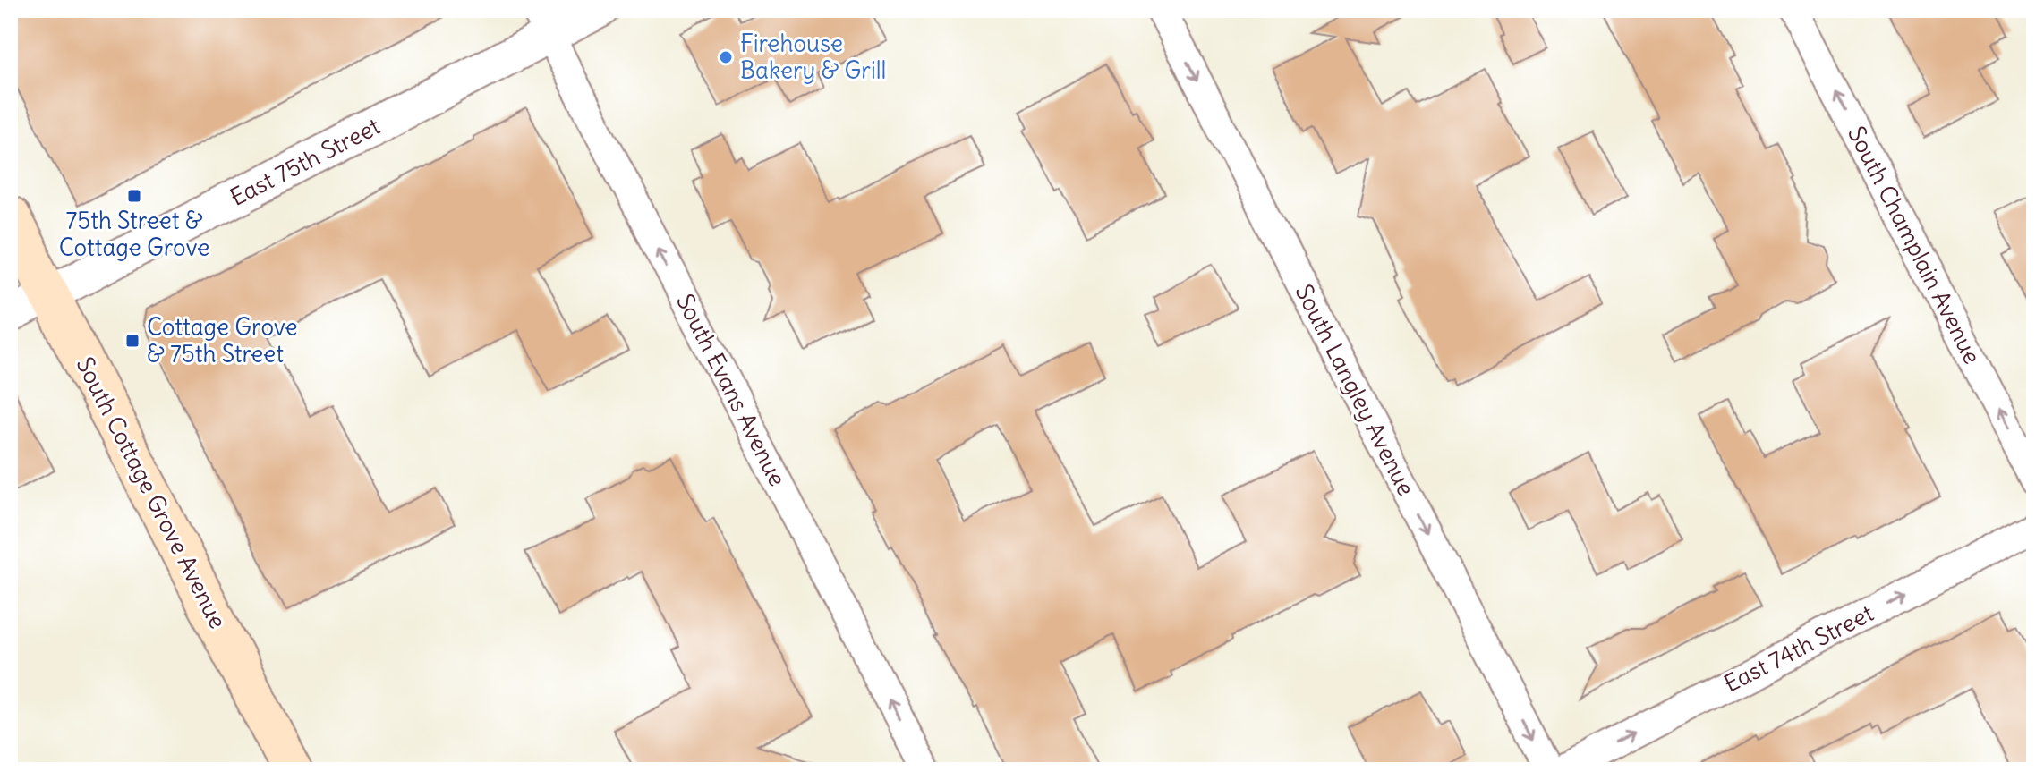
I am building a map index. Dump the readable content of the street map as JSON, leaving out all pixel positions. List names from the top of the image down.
{
  "streets": {
    "main road": ["South Cottage Grove Avenue"],
    "street": [
      "East 75th Street",
      "South Champlain Avenue",
      "South Evans Avenue",
      "South Langley Avenue",
      "East 74th Street"
    ]
  },
  "crossings": [
    ["East 75th Street", "South Evans Avenue"],
    ["East 75th Street", "South Cottage Grove Avenue"]
  ],
  "one_way": [
    "South Champlain Avenue",
    "South Evans Avenue",
    "South Langley Avenue",
    "East 74th Street"
  ],
  "places": {
    "other": ["Firehouse Bakery & Grill"],
    "transit": ["75th Street & Cottage Grove", "Cottage Grove & 75th Street"]
  }
}
